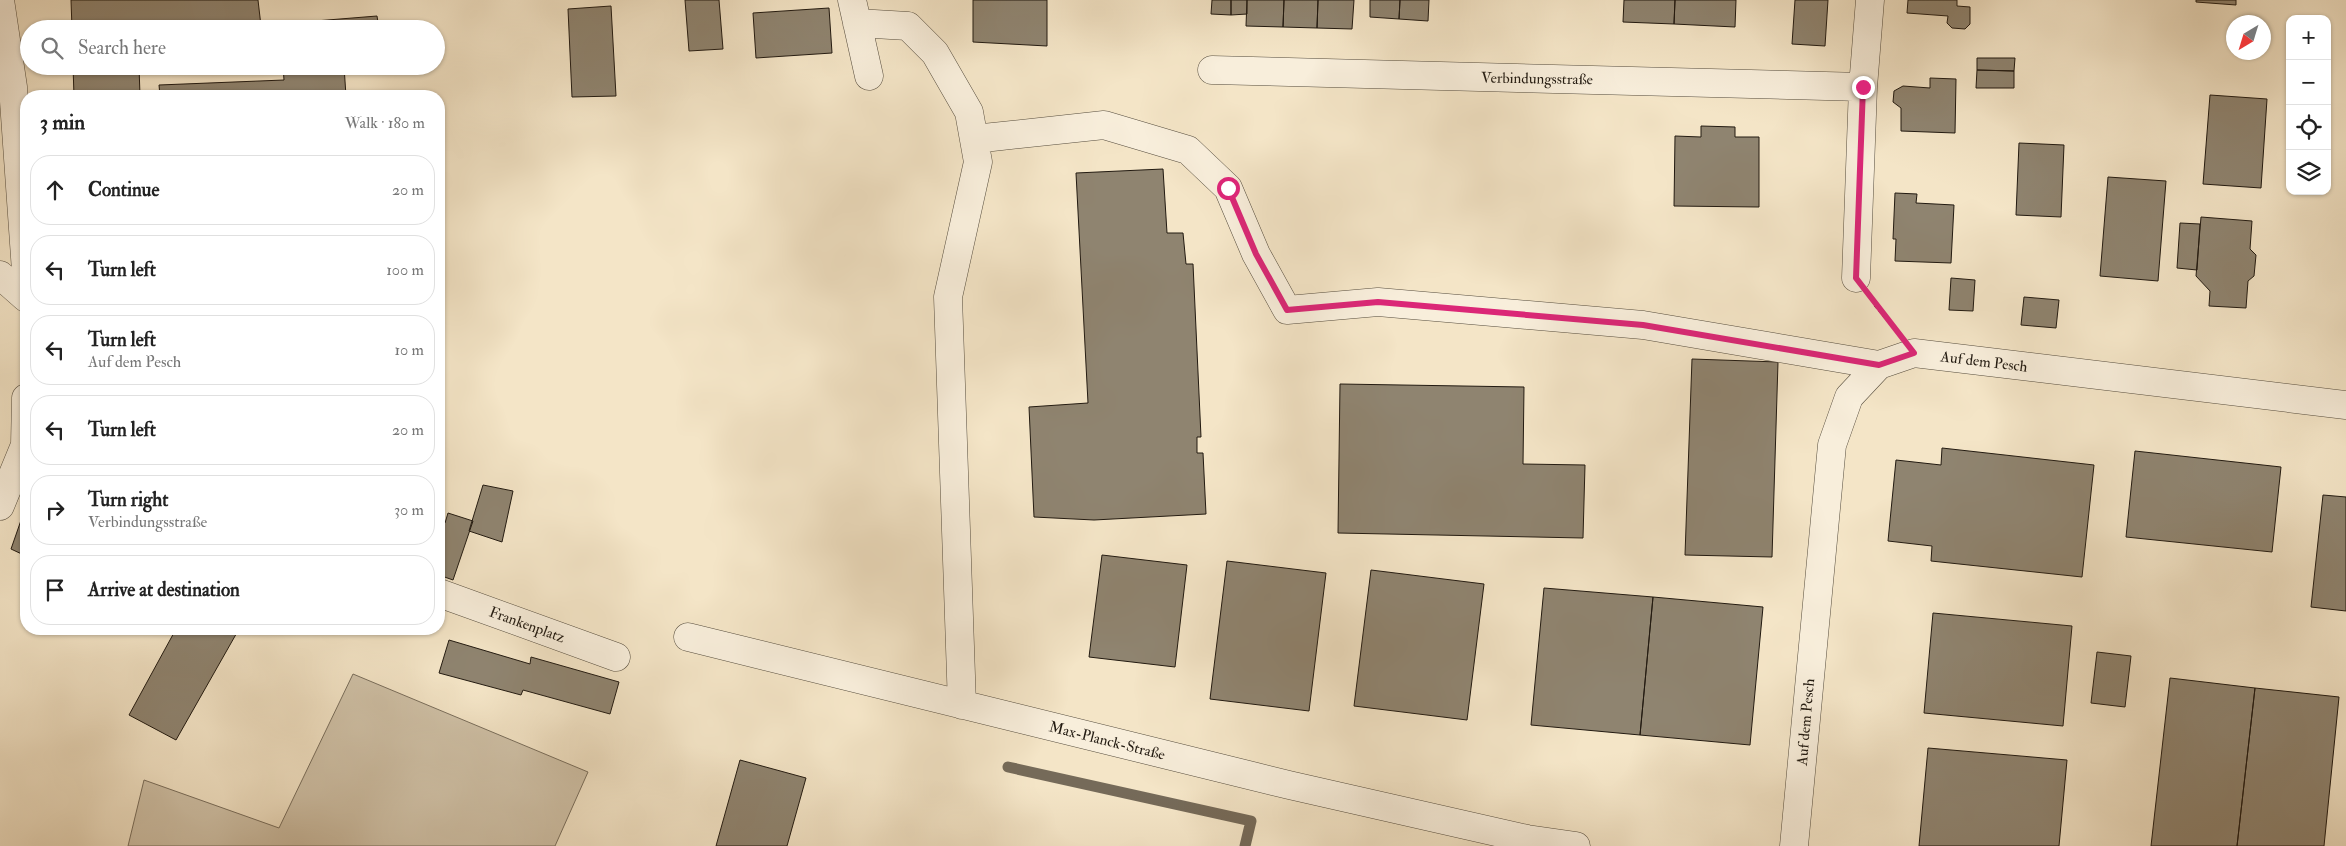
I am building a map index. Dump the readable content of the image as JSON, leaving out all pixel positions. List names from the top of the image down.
{
  "streets": {
    "street": [
      "Verbindungsstraße",
      "Auf dem Pesch",
      "Frankenplatz",
      "Max-Planck-Straße"
    ]
  },
  "north": "bottom left",
  "page": {
    "map_buttons": ["+", "−"],
    "search": "Search here",
    "heading": ["3 min", "Walk · 180 m"],
    "list": [
      ["Continue", "20 m"],
      ["Turn left", "100 m"],
      ["Turn left", "Auf dem Pesch", "10 m"],
      ["Turn left", "20 m"],
      ["Turn right", "Verbindungsstraße", "30 m"],
      "Arrive at destination"
    ]
  }
}
